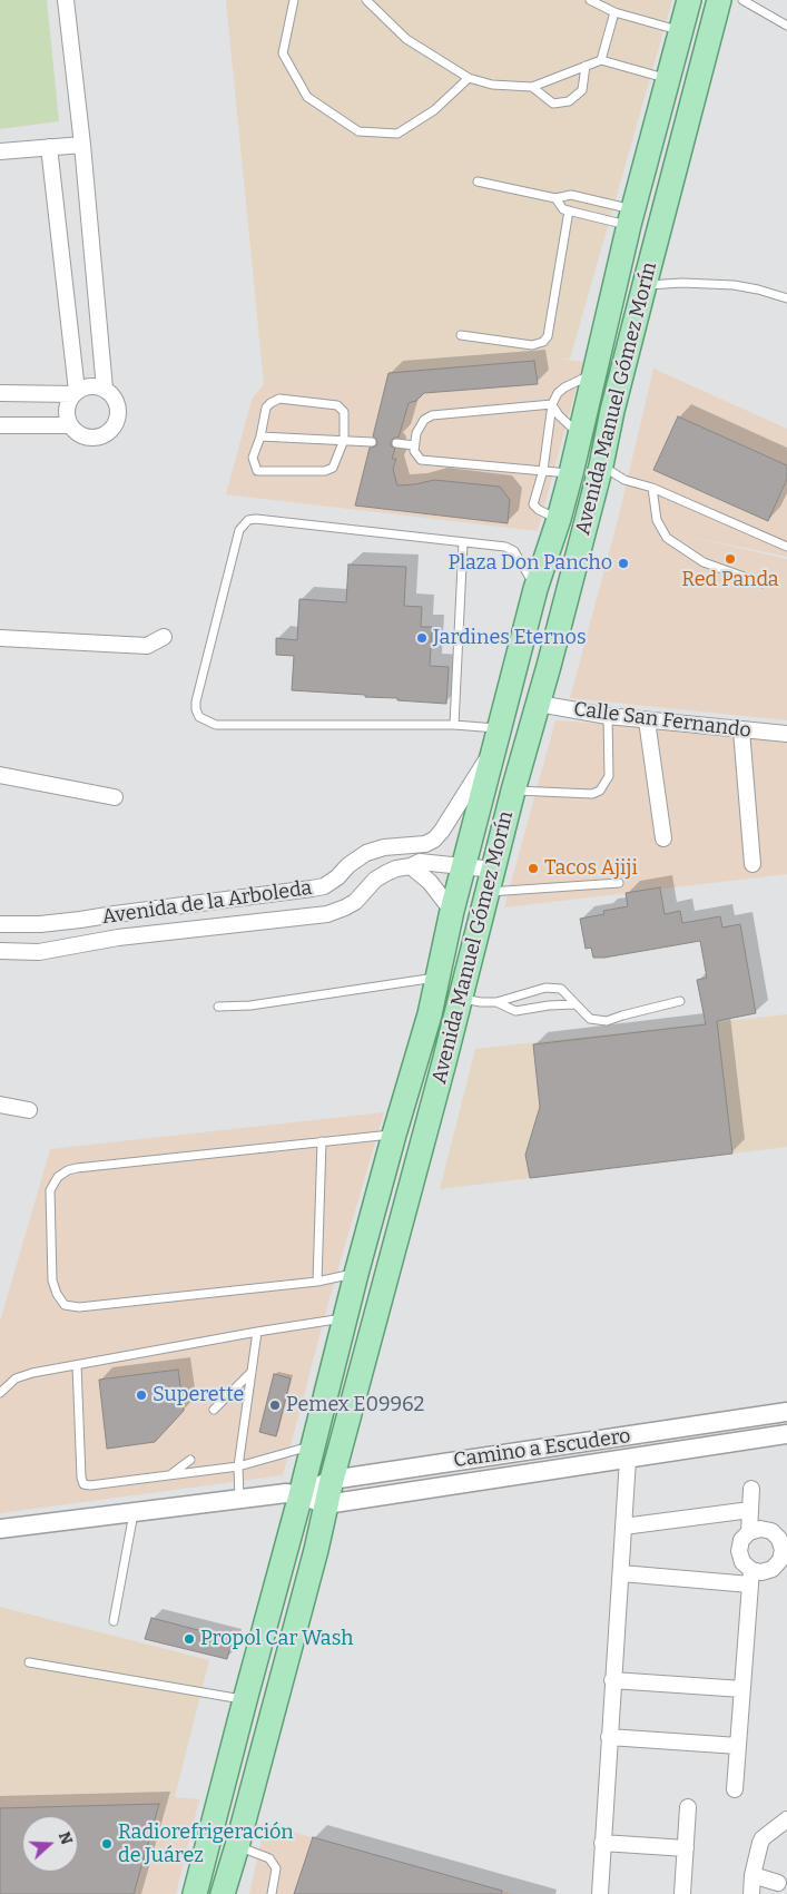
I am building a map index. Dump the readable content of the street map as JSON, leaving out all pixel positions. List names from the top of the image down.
{
  "streets": {
    "main road": ["Avenida Manuel Gómez Morín"],
    "street": ["Calle San Fernando", "Avenida de la Arboleda", "Camino a Escudero"]
  },
  "crossings": [
    ["Avenida Manuel Gómez Morín", "Calle San Fernando"],
    ["Avenida Manuel Gómez Morín", "Avenida de la Arboleda"],
    ["Avenida Manuel Gómez Morín", "Camino a Escudero"]
  ],
  "places": [
    "Red Panda",
    "Plaza Don Pancho",
    "Jardines Eternos",
    "Tacos Ajiji",
    "Superette",
    "Pemex E09962",
    "Propol Car Wash",
    "Radiorefrigeración de Juárez"
  ],
  "north": "right"
}
